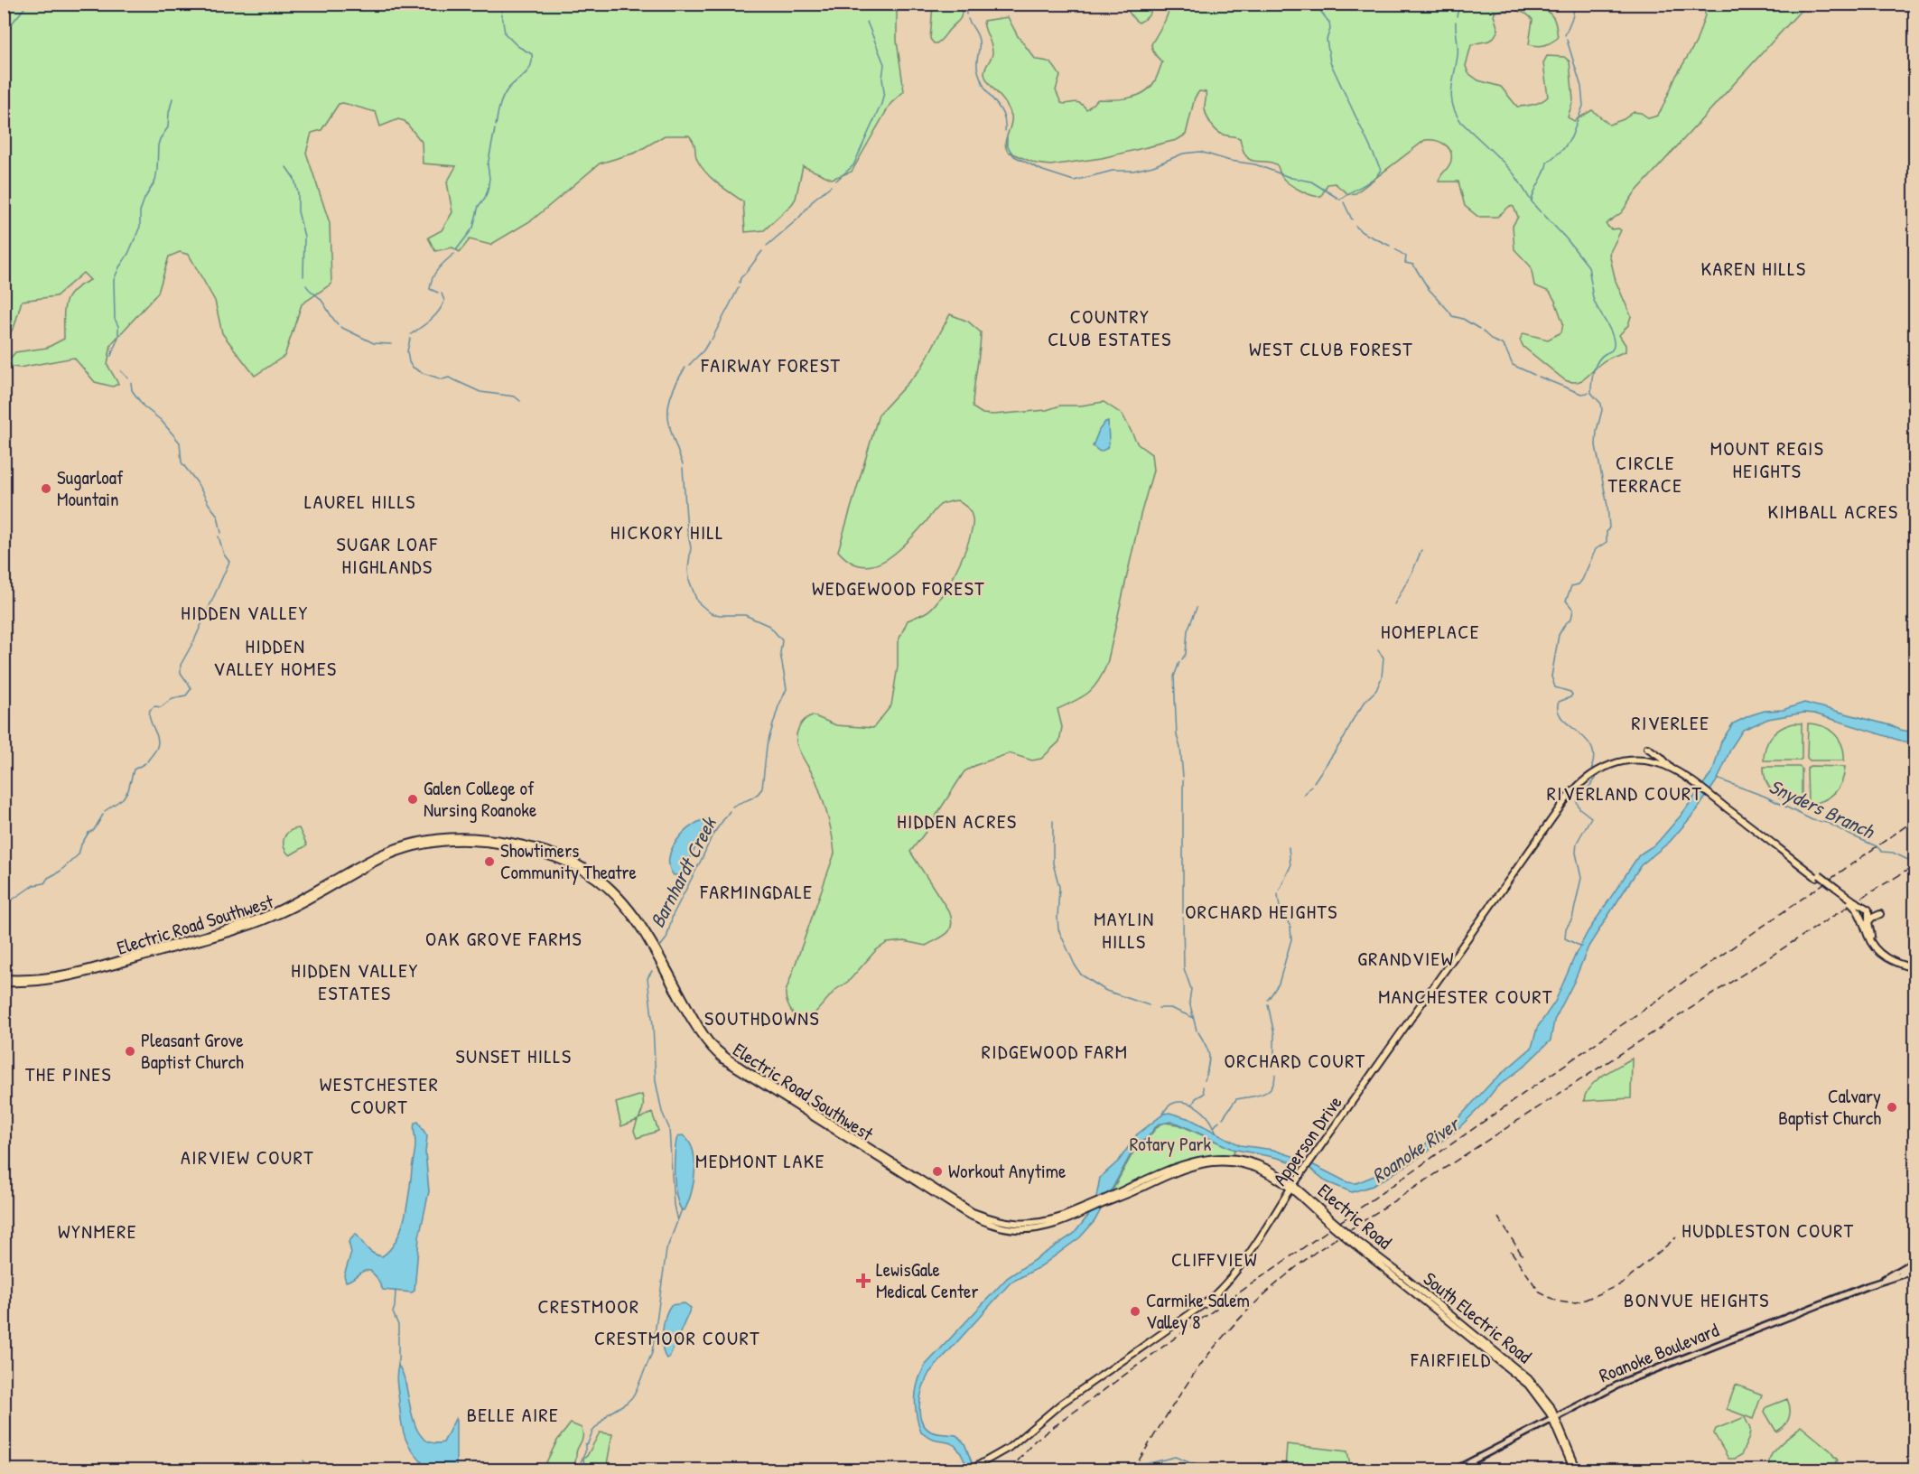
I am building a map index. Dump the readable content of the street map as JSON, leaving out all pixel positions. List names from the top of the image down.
{
  "streets": {
    "main road": [
      "Electric Road Southwest",
      "Apperson Drive",
      "Electric Road",
      "South Electric Road",
      "Roanoke Boulevard"
    ]
  },
  "crossings": [
    ["Electric Road Southwest", "Electric Road"],
    ["Apperson Drive", "Electric Road"],
    ["Electric Road", "South Electric Road"],
    ["South Electric Road", "Roanoke Boulevard"]
  ],
  "districts": [
    "KAREN HILLS",
    "COUNTRY CLUB ESTATES",
    "WEST CLUB FOREST",
    "FAIRWAY FOREST",
    "MOUNT REGIS HEIGHTS",
    "CIRCLE TERRACE",
    "LAUREL HILLS",
    "KIMBALL ACRES",
    "HICKORY HILL",
    "SUGAR LOAF HIGHLANDS",
    "WEDGEWOOD FOREST",
    "HIDDEN VALLEY",
    "HOMEPLACE",
    "HIDDEN VALLEY HOMES",
    "RIVERLEE",
    "RIVERLAND COURT",
    "HIDDEN ACRES",
    "FARMINGDALE",
    "ORCHARD HEIGHTS",
    "MAYLIN HILLS",
    "OAK GROVE FARMS",
    "GRANDVIEW",
    "HIDDEN VALLEY ESTATES",
    "MANCHESTER COURT",
    "SOUTHDOWNS",
    "RIDGEWOOD FARM",
    "SUNSET HILLS",
    "ORCHARD COURT",
    "THE PINES",
    "WESTCHESTER COURT",
    "AIRVIEW COURT",
    "MEDMONT LAKE",
    "HUDDLESTON COURT",
    "WYNMERE",
    "CLIFFVIEW",
    "BONVUE HEIGHTS",
    "CRESTMOOR",
    "CRESTMOOR COURT",
    "FAIRFIELD",
    "BELLE AIRE"
  ],
  "water": ["Snyders Branch", "Barnhardt Creek", "Roanoke River"],
  "parks": ["Rotary Park"],
  "places": {
    "other": [
      "Sugarloaf Mountain",
      "Galen College of Nursing Roanoke",
      "Showtimers Community Theatre",
      "Pleasant Grove Baptist Church",
      "Calvary Baptist Church",
      "Workout Anytime",
      "Carmike Salem Valley 8"
    ],
    "health": ["LewisGale Medical Center"]
  }
}
